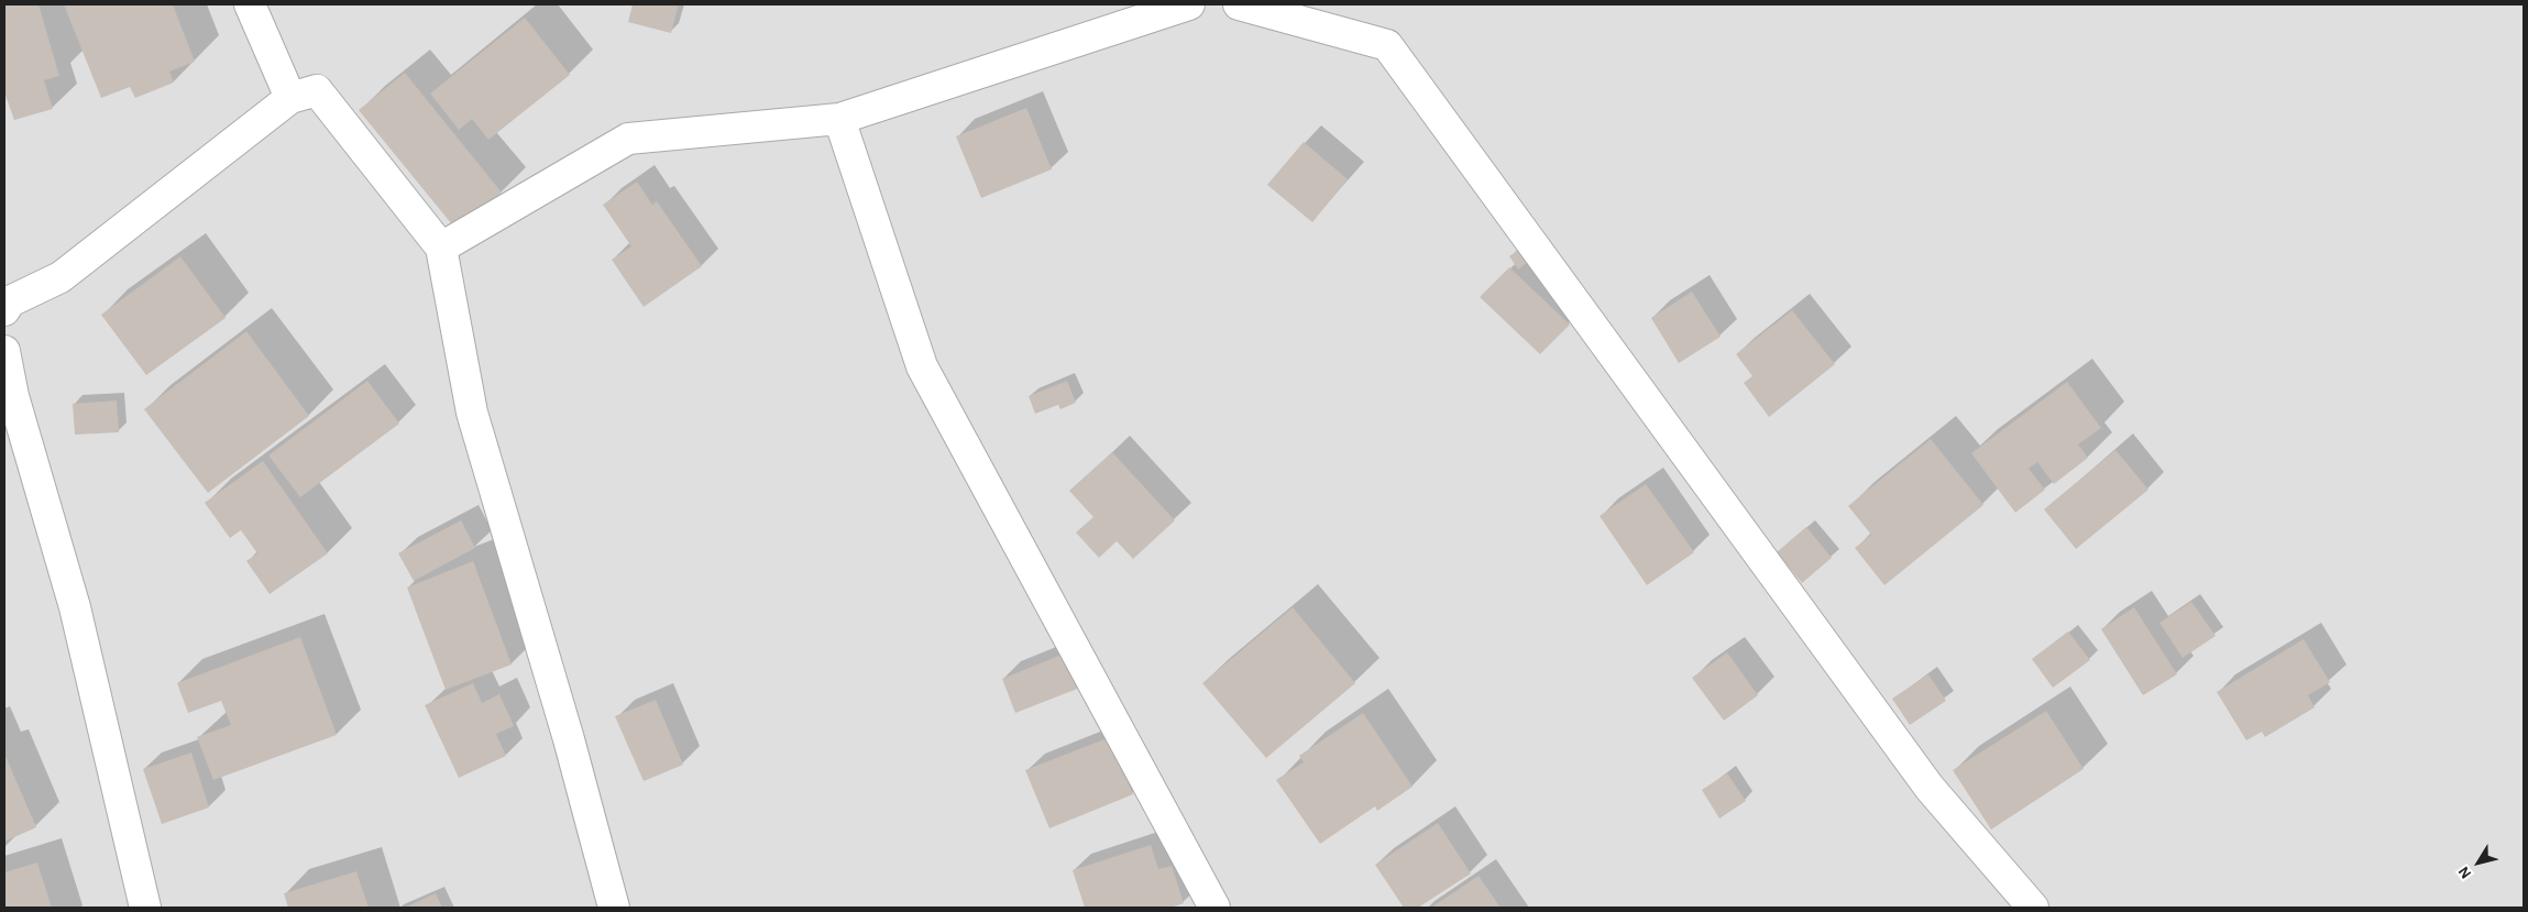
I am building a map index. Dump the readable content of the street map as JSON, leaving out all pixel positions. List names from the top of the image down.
{
  "north": "bottom left"
}
